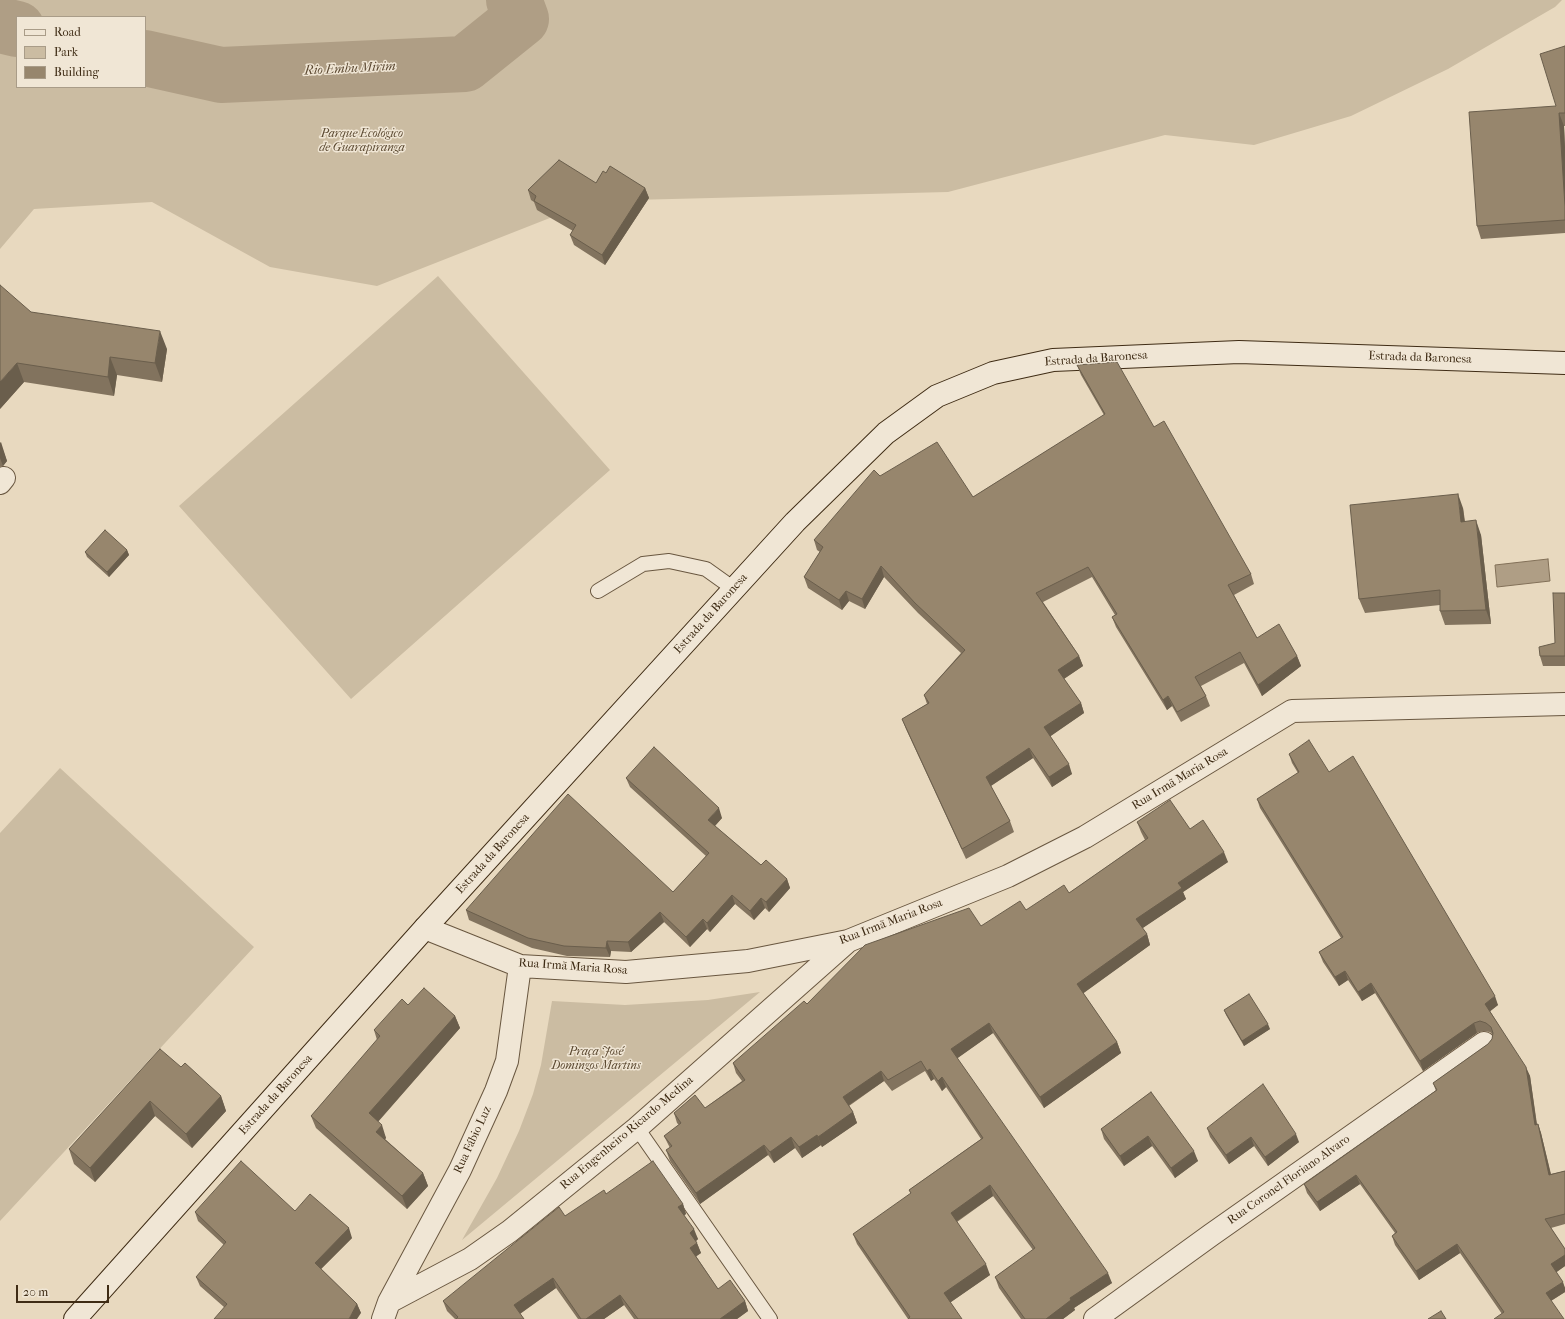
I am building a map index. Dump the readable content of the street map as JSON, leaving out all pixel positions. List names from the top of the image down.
{
  "streets": {
    "street": [
      "Estrada da Baronesa",
      "Rua Irmã Maria Rosa",
      "Rua Engenheiro Ricardo Medina",
      "Rua Fábio Luz",
      "Rua Coronel Floriano Alvaro"
    ]
  },
  "crossings": [
    ["Estrada da Baronesa", "Rua Irmã Maria Rosa"],
    ["Rua Irmã Maria Rosa", "Rua Engenheiro Ricardo Medina"],
    ["Rua Irmã Maria Rosa", "Rua Fábio Luz"],
    ["Rua Engenheiro Ricardo Medina", "Rua Fábio Luz"]
  ],
  "water": ["Rio Embu Mirim"],
  "parks": ["Parque Ecológico de Guarapiranga", "Praça José Domingos Martins"],
  "legend": ["Road", "Park", "Building"],
  "scale_bar": "20 m"
}
